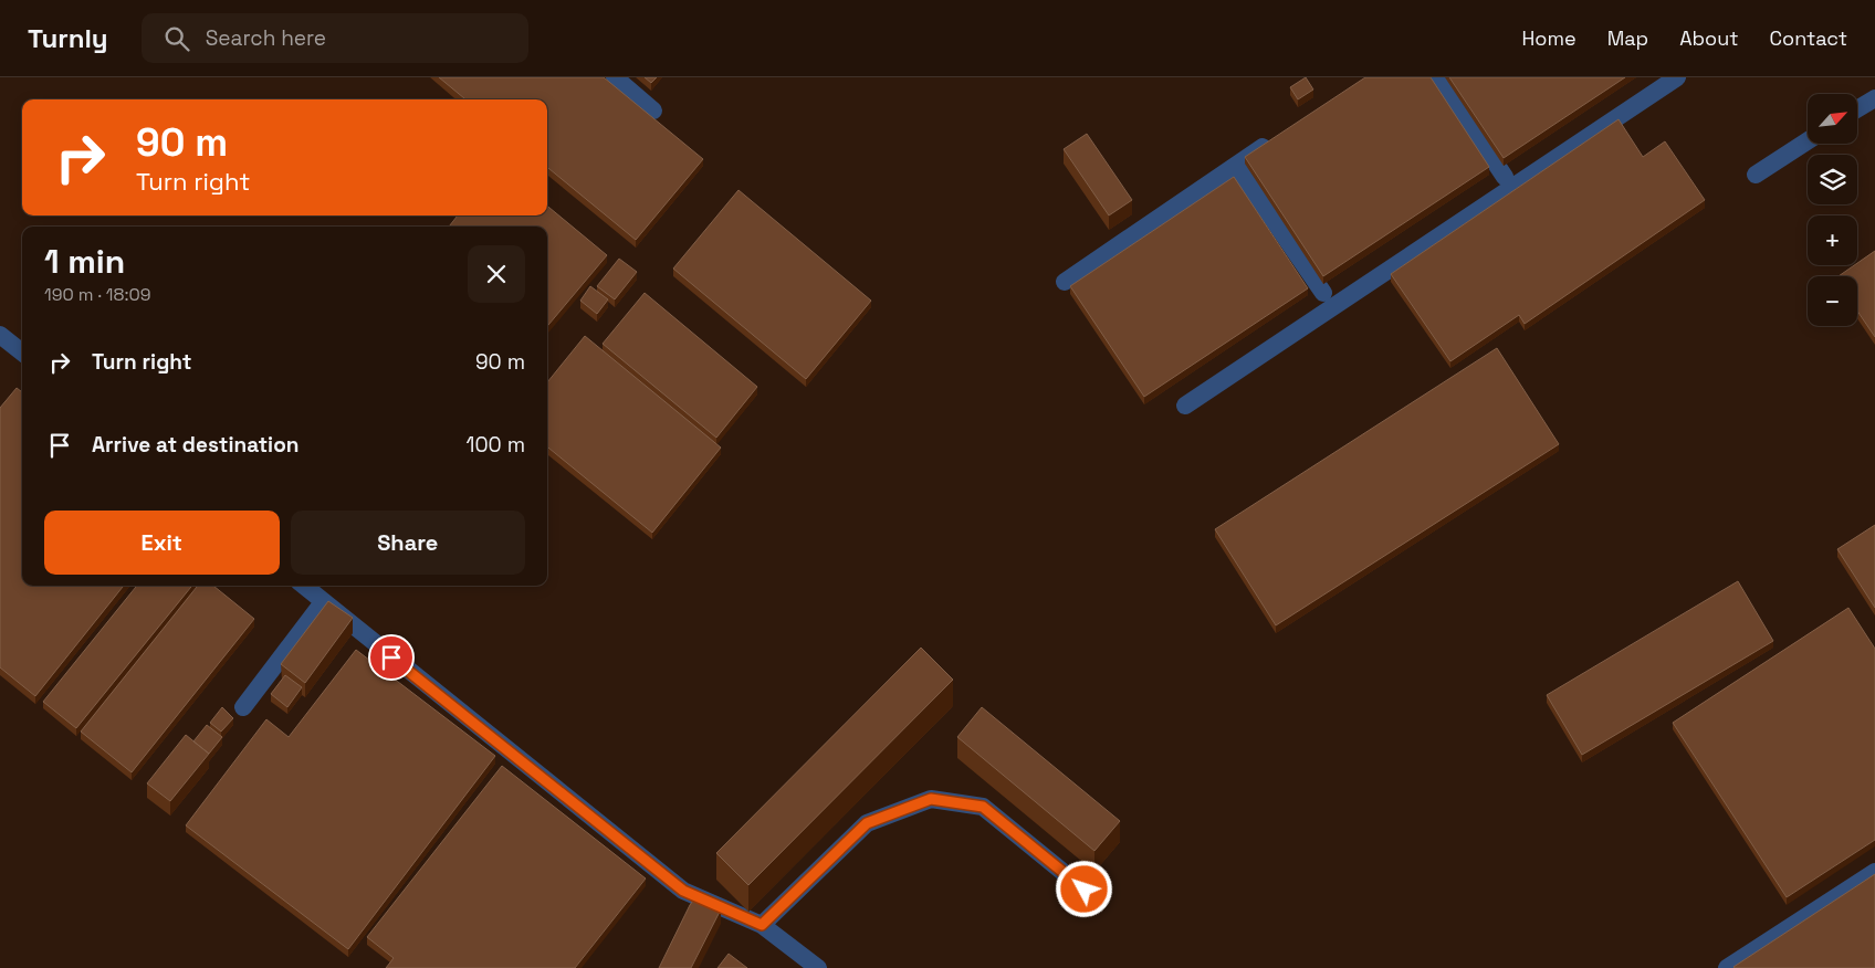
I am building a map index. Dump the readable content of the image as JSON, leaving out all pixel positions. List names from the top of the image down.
{
  "north": "top right",
  "page": {
    "header": "Turnly",
    "search": "Search here",
    "nav": [
      "Home",
      "Map",
      "About",
      "Contact"
    ],
    "map_buttons": ["+", "−"],
    "turn": ["90 m", "Turn right"],
    "heading": ["1 min", "190 m · 18:09"],
    "list": [
      {
        "name": "Turn right",
        "value": "90 m"
      },
      {
        "name": "Arrive at destination",
        "value": "100 m"
      }
    ],
    "buttons": ["Exit", "Share"]
  }
}
